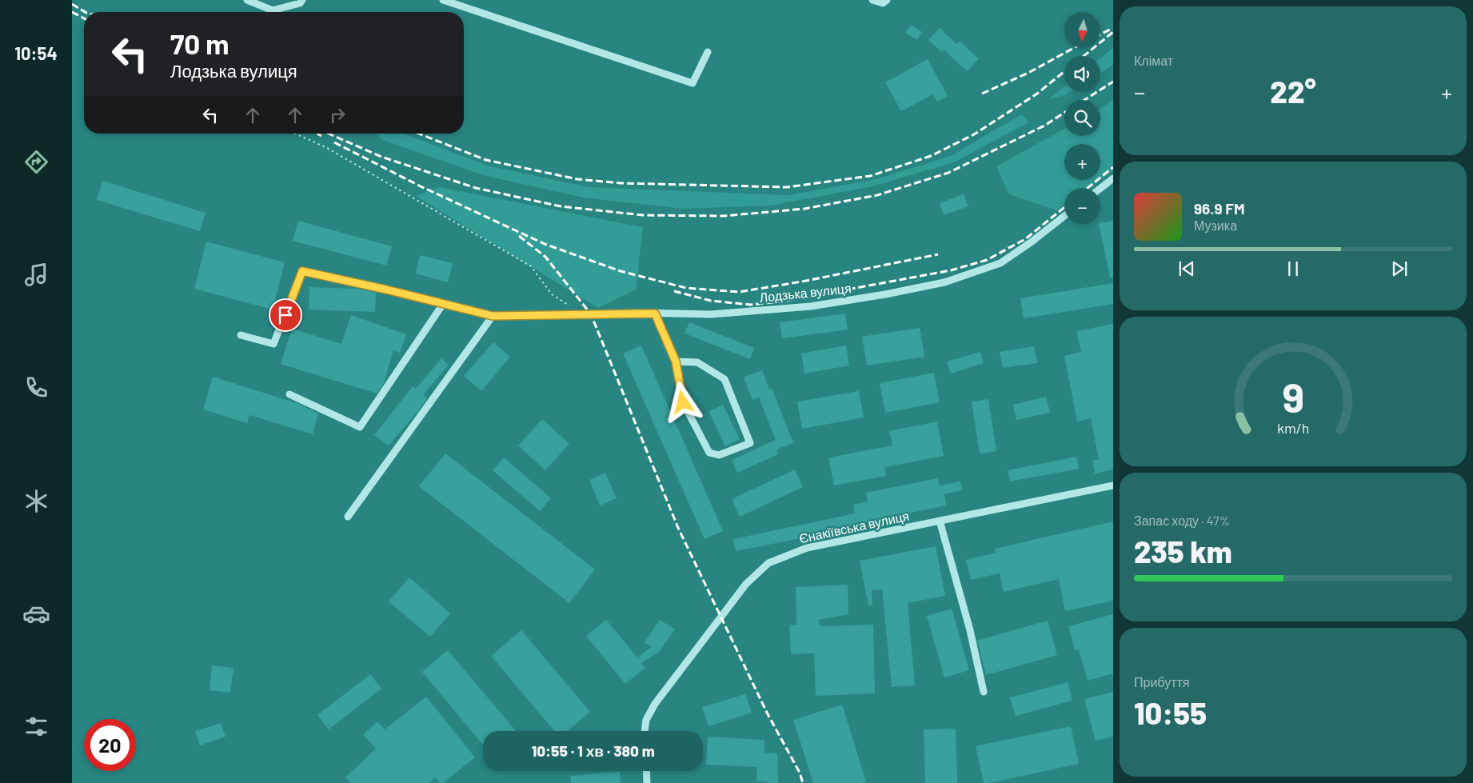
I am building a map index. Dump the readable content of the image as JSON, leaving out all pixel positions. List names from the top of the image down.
{
  "streets": {
    "street": ["Лодзька вулиця", "Єнакіївська вулиця"]
  },
  "north": "bottom",
  "page": {
    "tabs": "10:54",
    "tile": [
      "Клімат",
      ["Запас ходу · 47%", "235 km"],
      ["Прибуття", "10:55"]
    ],
    "map_buttons": ["+", "−"],
    "turn": ["70 m", "Лодзька вулиця"],
    "heat": ["−", "22°", "+"],
    "song": ["96.9 FM", "Музика"],
    "limit": "20",
    "trip": "10:55 · 1 хв · 380 m",
    "gauge": ["9", "km/h"]
  }
}
